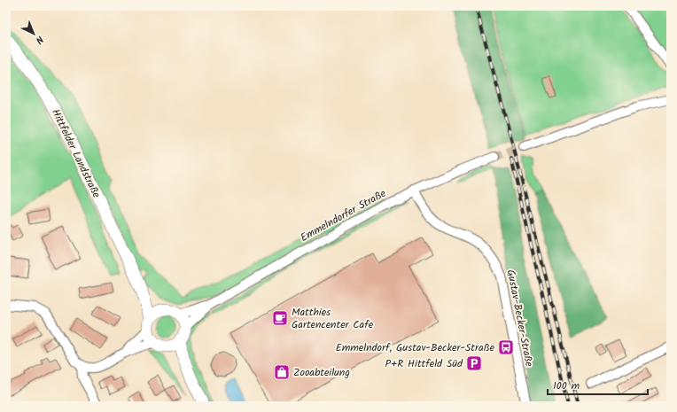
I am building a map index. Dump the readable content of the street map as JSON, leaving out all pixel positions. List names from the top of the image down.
{
  "streets": {
    "main road": ["Hittfelder Landstraße"],
    "street": ["Emmelndorfer Straße", "Gustav-Becker-Straße"]
  },
  "crossings": [
    ["Hittfelder Landstraße", "Emmelndorfer Straße"],
    ["Emmelndorfer Straße", "Gustav-Becker-Straße"]
  ],
  "places": {
    "cafe": ["Matthies Gartencenter Cafe"],
    "bus stop": ["Emmelndorf, Gustav-Becker-Straße"],
    "parking": ["P+R Hittfeld Süd"],
    "shop": ["Zooabteilung"]
  },
  "scale_bar": "100 m",
  "north": "bottom right"
}
